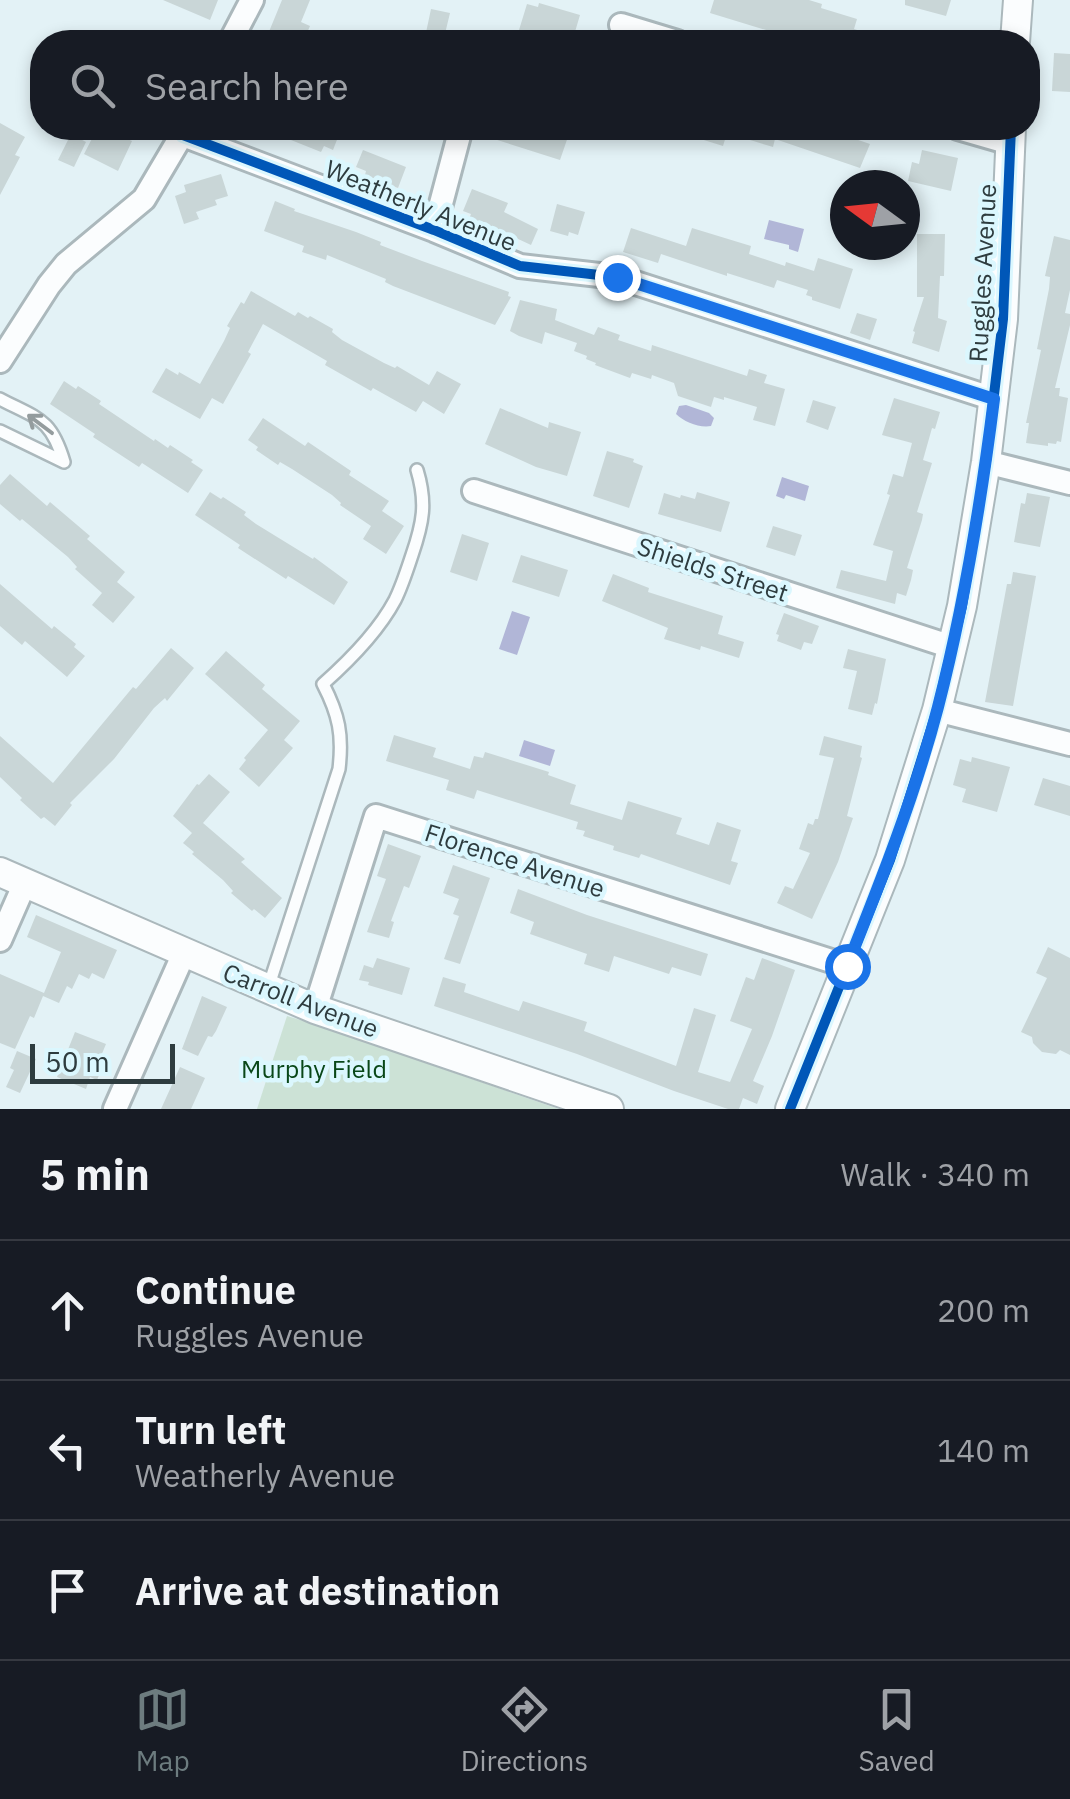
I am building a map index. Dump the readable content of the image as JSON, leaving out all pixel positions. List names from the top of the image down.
{
  "streets": {
    "street": [
      "Weatherly Avenue",
      "Ruggles Avenue",
      "Shields Street",
      "Florence Avenue",
      "Carroll Avenue"
    ]
  },
  "crossings": [
    ["Weatherly Avenue", "Ruggles Avenue"],
    ["Ruggles Avenue", "Shields Street"],
    ["Ruggles Avenue", "Florence Avenue"],
    ["Florence Avenue", "Carroll Avenue"]
  ],
  "parks": ["Murphy Field"],
  "scale_bar": "50 m",
  "north": "left",
  "page": {
    "search": "Search here",
    "scale": "50 m",
    "heading": ["5 min", "Walk · 340 m"],
    "list": [
      ["Continue", "Ruggles Avenue", "200 m"],
      ["Turn left", "Weatherly Avenue", "140 m"],
      "Arrive at destination"
    ],
    "nav": ["Map", "Directions", "Saved"]
  }
}
